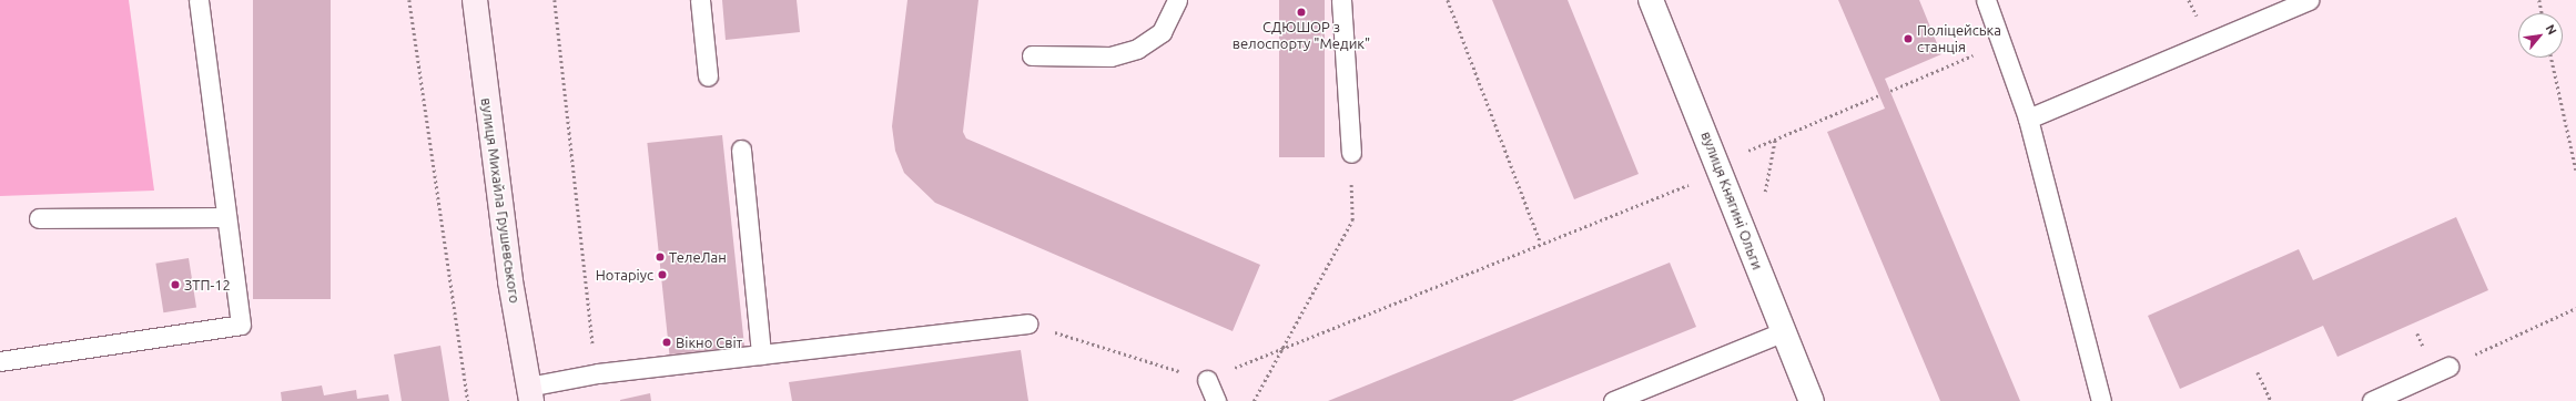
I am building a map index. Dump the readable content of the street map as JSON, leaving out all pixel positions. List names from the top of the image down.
{
  "streets": {
    "street": ["вулиця Михайла Грушевського", "вулиця Княгині Ольги"]
  },
  "places": [
    "СДЮШОР з велоспорту \"Медик\"",
    "Поліцейська станція",
    "ТелеЛан",
    "Нотаріус",
    "ЗТП-12",
    "Вікно Світ"
  ],
  "north": "top right"
}
